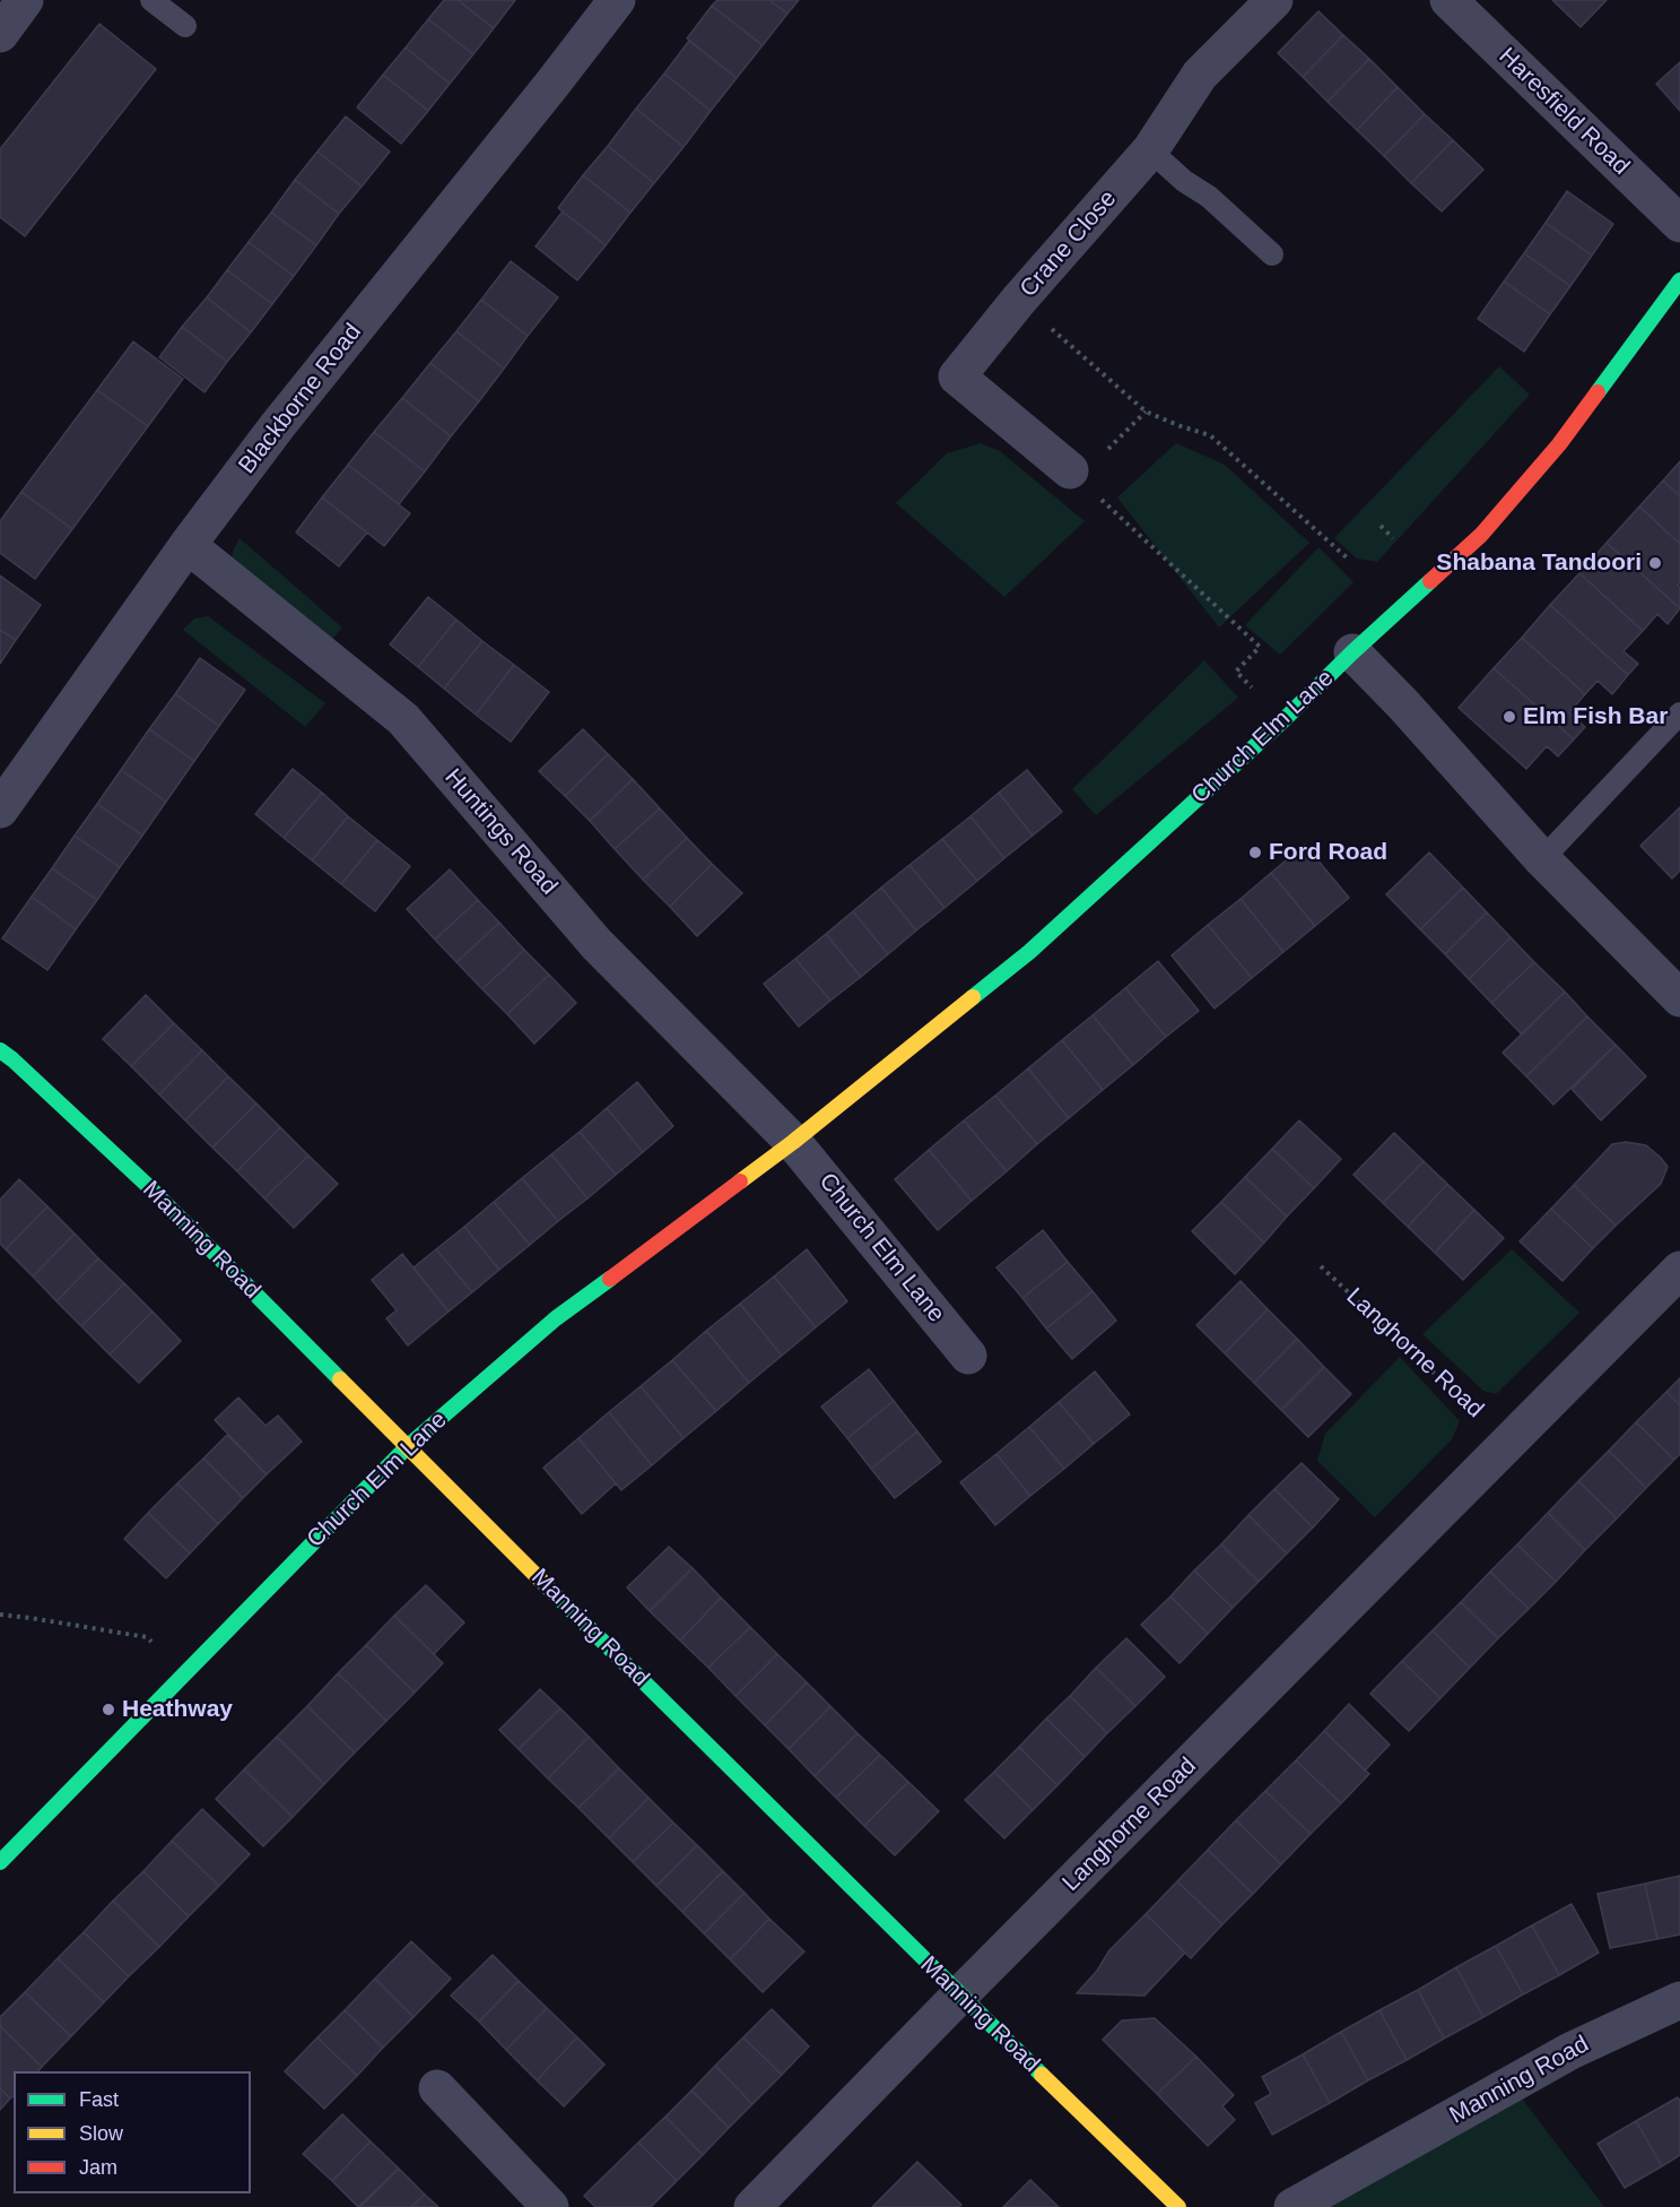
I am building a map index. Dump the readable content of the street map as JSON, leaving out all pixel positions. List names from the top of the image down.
{
  "streets": {
    "street": [
      "Haresfield Road",
      "Crane Close",
      "Blackborne Road",
      "Church Elm Lane",
      "Huntings Road",
      "Manning Road",
      "Langhorne Road"
    ]
  },
  "crossings": [
    ["Blackborne Road", "Huntings Road"],
    ["Church Elm Lane", "Huntings Road"],
    ["Church Elm Lane", "Manning Road"],
    ["Manning Road", "Langhorne Road"]
  ],
  "places": [
    "Shabana Tandoori",
    "Elm Fish Bar",
    "Ford Road",
    "Heathway"
  ],
  "legend": ["Fast", "Slow", "Jam"]
}
